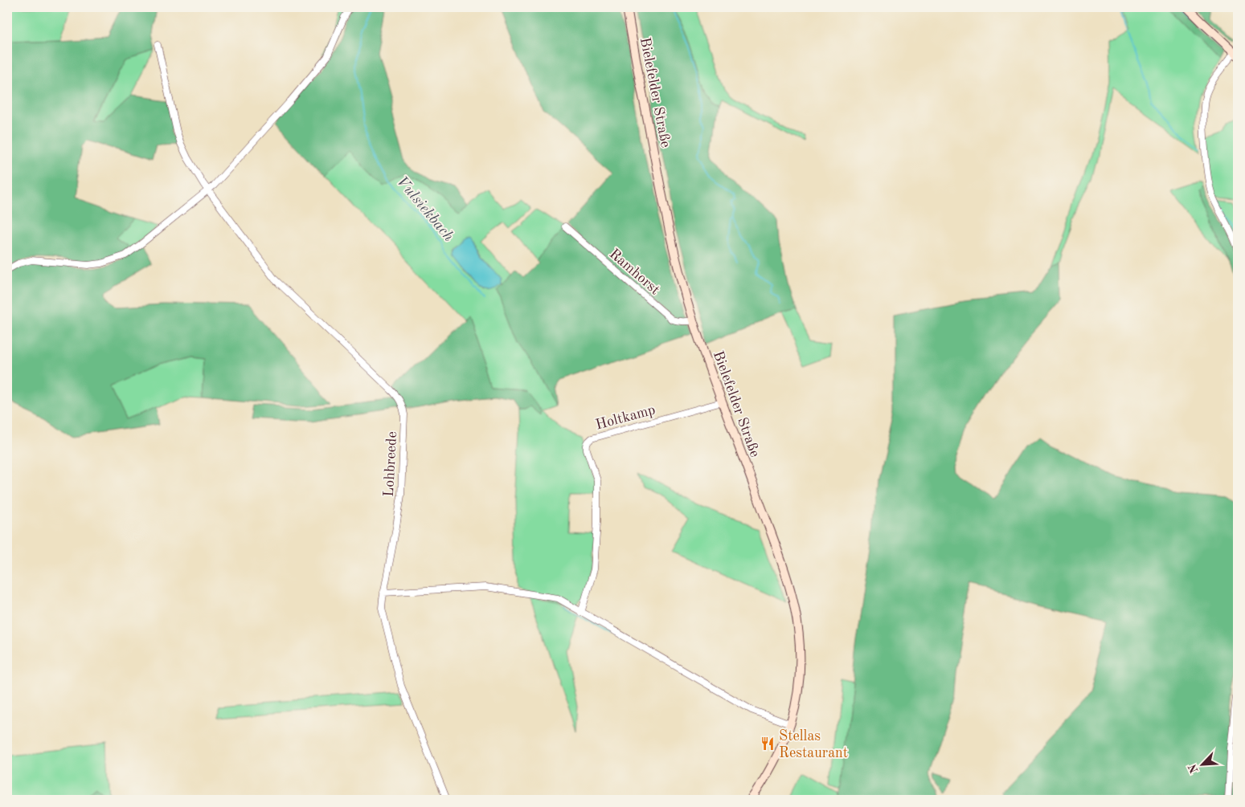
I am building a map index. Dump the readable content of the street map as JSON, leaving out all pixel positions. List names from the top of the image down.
{
  "streets": {
    "main road": ["Bielefelder Straße"],
    "street": ["Ramhorst", "Holtkamp", "Lohbreede"]
  },
  "crossings": [
    ["Bielefelder Straße", "Ramhorst"],
    ["Bielefelder Straße", "Holtkamp"]
  ],
  "water": ["Vulsiekbach"],
  "places": {
    "restaurant": ["Stellas Restaurant"]
  },
  "north": "bottom left"
}
